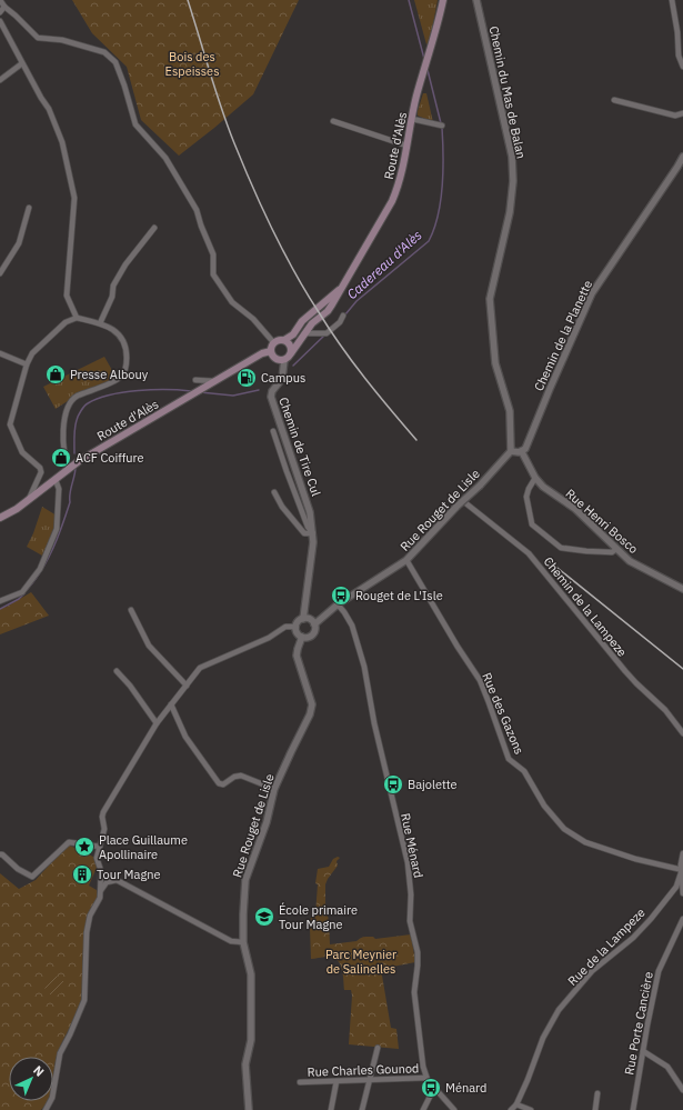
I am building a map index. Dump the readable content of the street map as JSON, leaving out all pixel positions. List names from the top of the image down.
{
  "streets": {
    "main road": ["Route d'Alès"],
    "street": [
      "Chemin du Mas de Balan",
      "Chemin de la Planette",
      "Chemin de Tire Cul",
      "Rue Rouget de Lisle",
      "Rue Henri Bosco",
      "Chemin de la Lampeze",
      "Rue des Gazons",
      "Rue Ménard",
      "Rue de la Lampeze",
      "Rue Porte Cancière",
      "Rue Charles Gounod"
    ]
  },
  "crossings": [
    ["Chemin du Mas de Balan", "Rue Rouget de Lisle"],
    ["Route d'Alès", "Chemin de Tire Cul"],
    ["Chemin de la Planette", "Rue Henri Bosco"],
    ["Chemin de Tire Cul", "Rue Rouget de Lisle"],
    ["Rue Rouget de Lisle", "Chemin de la Lampeze"],
    ["Rue Rouget de Lisle", "Rue des Gazons"],
    ["Rue Rouget de Lisle", "Rue Ménard"],
    ["Rue des Gazons", "Rue de la Lampeze"],
    ["Rue Ménard", "Rue Charles Gounod"]
  ],
  "water": ["Cadereau d'Alès"],
  "parks": ["Bois des Espeisses", "Parc Meynier de Salinelles"],
  "places": {
    "shop": ["Presse Albouy", "ACF Coiffure"],
    "fuel station": ["Campus"],
    "bus stop": ["Rouget de L'Isle", "Bajolette", "Ménard"],
    "place": ["Place Guillaume Apollinaire"],
    "building": ["Tour Magne"],
    "school or university": ["École primaire Tour Magne"]
  },
  "north": "top right"
}
